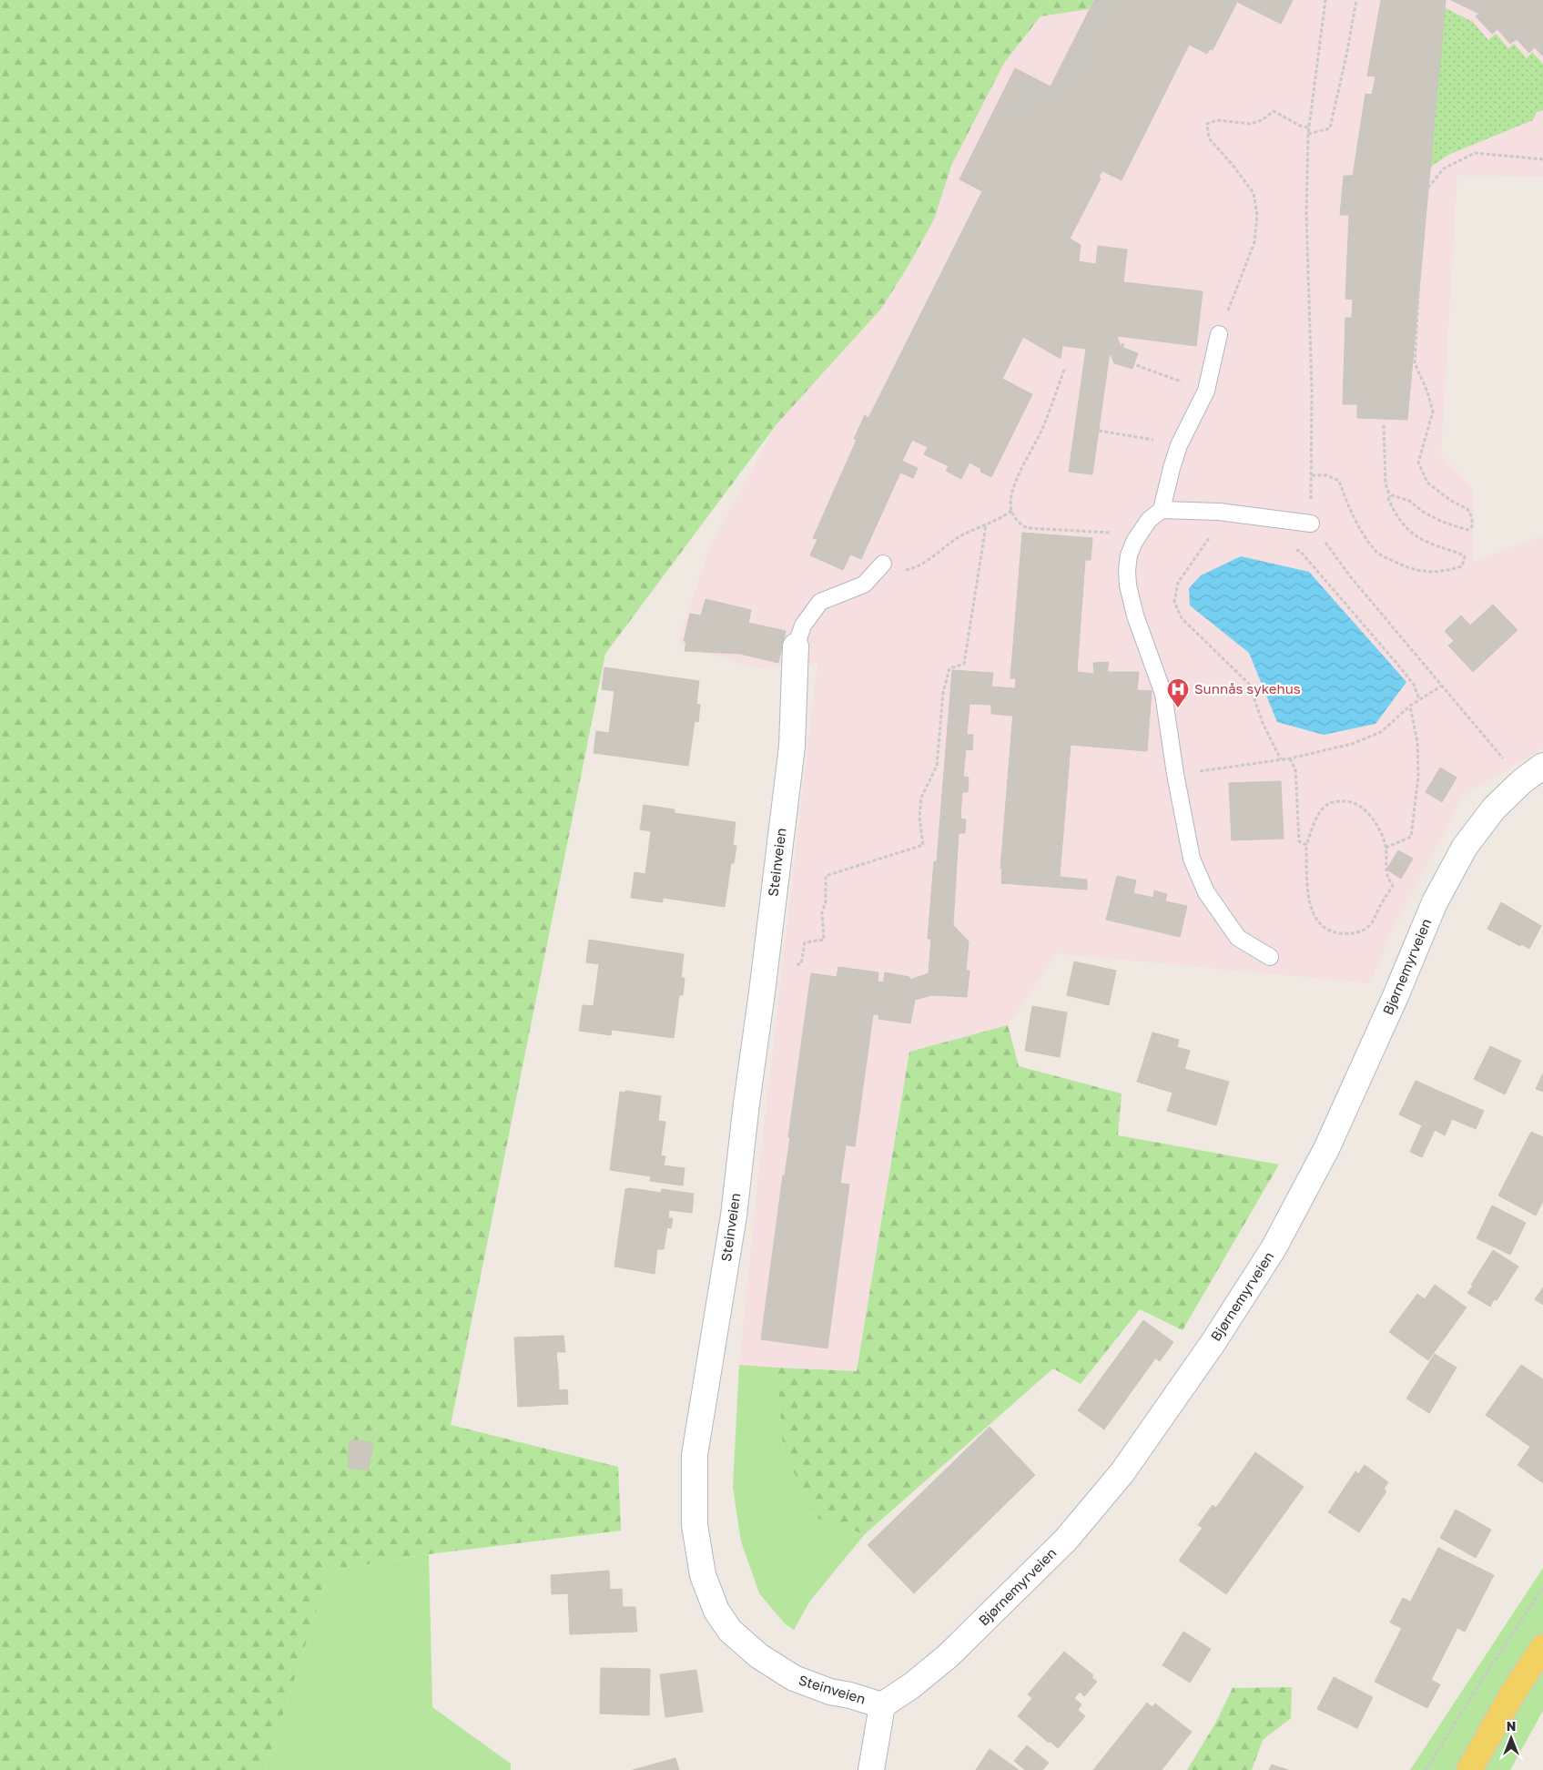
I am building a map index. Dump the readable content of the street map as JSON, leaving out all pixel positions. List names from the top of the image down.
{
  "streets": {
    "street": ["Steinveien", "Bjørnemyrveien"]
  },
  "crossings": [
    ["Steinveien", "Bjørnemyrveien"]
  ],
  "places": {
    "hospital": ["Sunnås sykehus"]
  },
  "north": "top"
}
